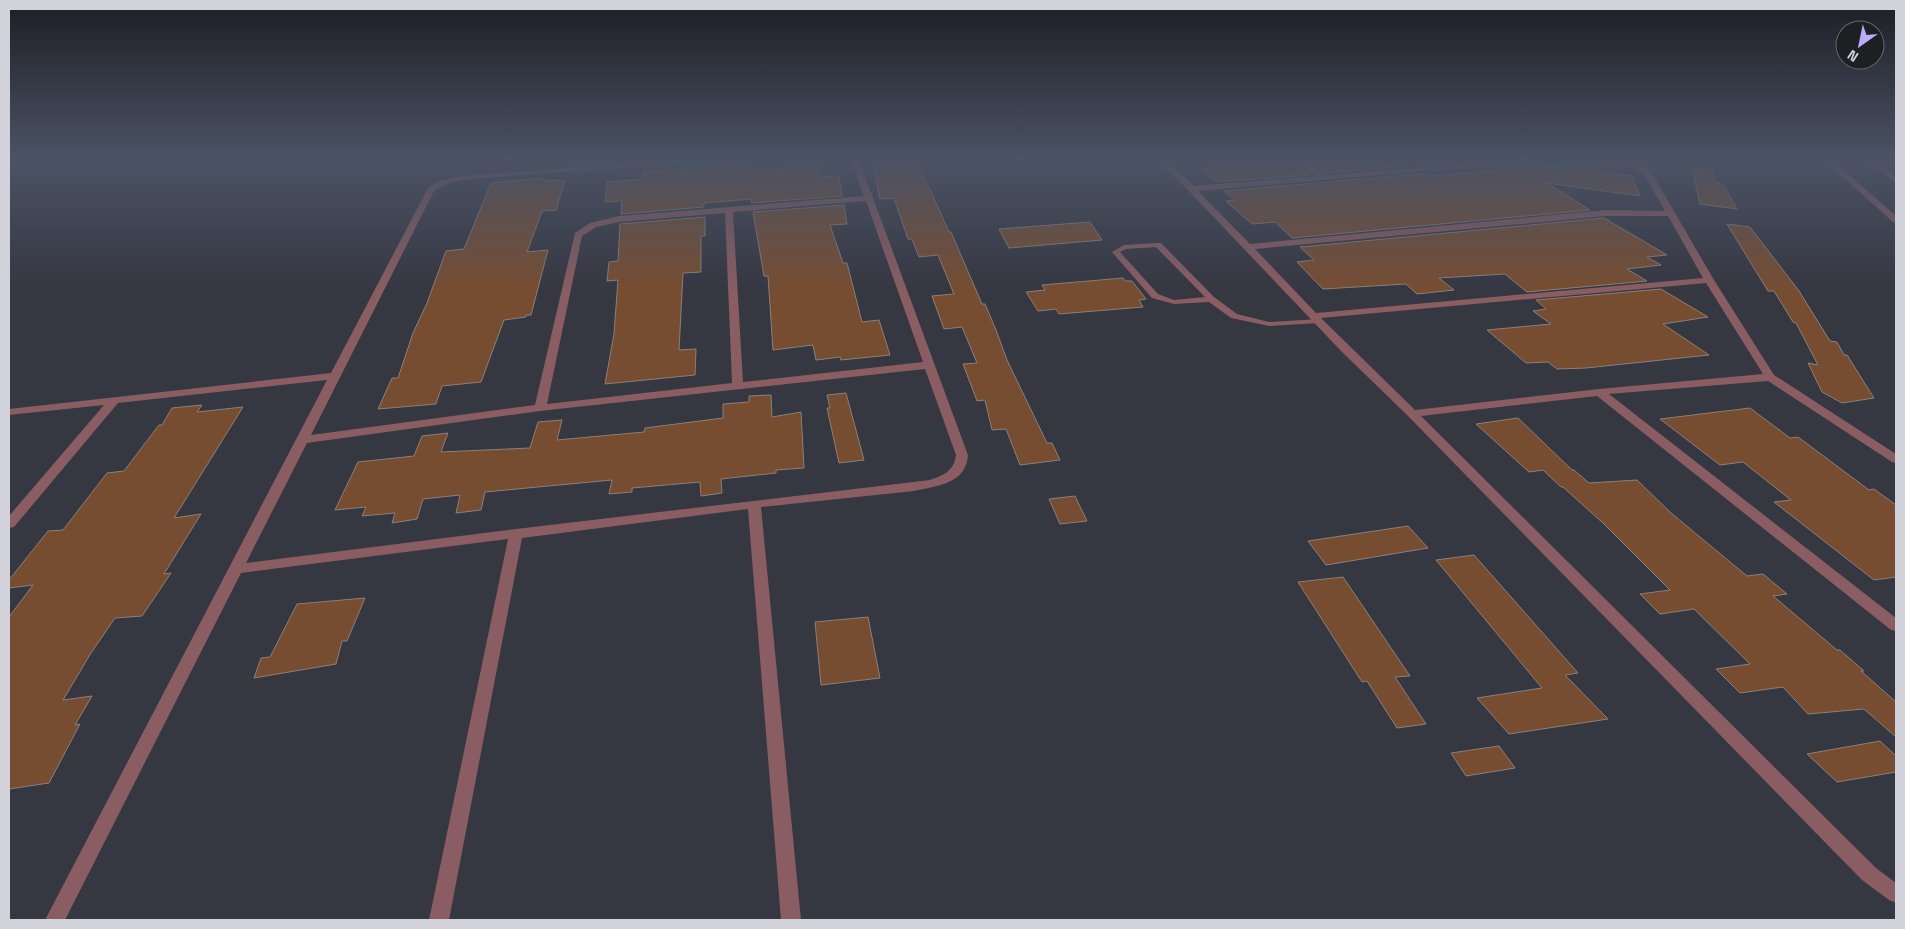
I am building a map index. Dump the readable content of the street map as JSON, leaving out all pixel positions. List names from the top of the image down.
{
  "north": "bottom left"
}
